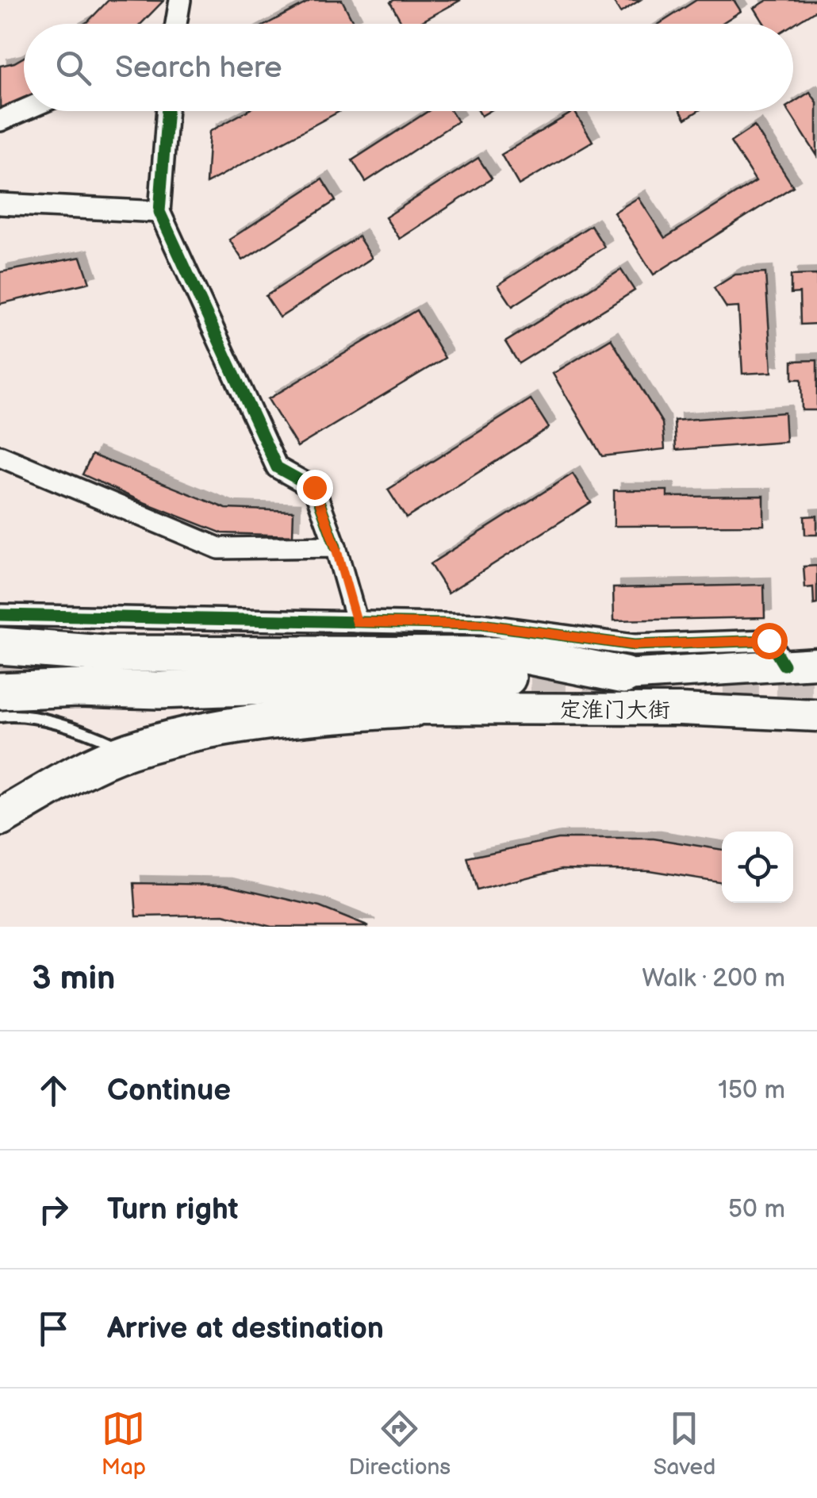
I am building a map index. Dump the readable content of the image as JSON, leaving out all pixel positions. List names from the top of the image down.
{
  "streets": {
    "main road": ["定淮门大街"]
  },
  "page": {
    "search": "Search here",
    "heading": ["3 min", "Walk · 200 m"],
    "list": [
      ["Continue", "150 m"],
      ["Turn right", "50 m"],
      "Arrive at destination"
    ],
    "nav": ["Map", "Directions", "Saved"]
  }
}
